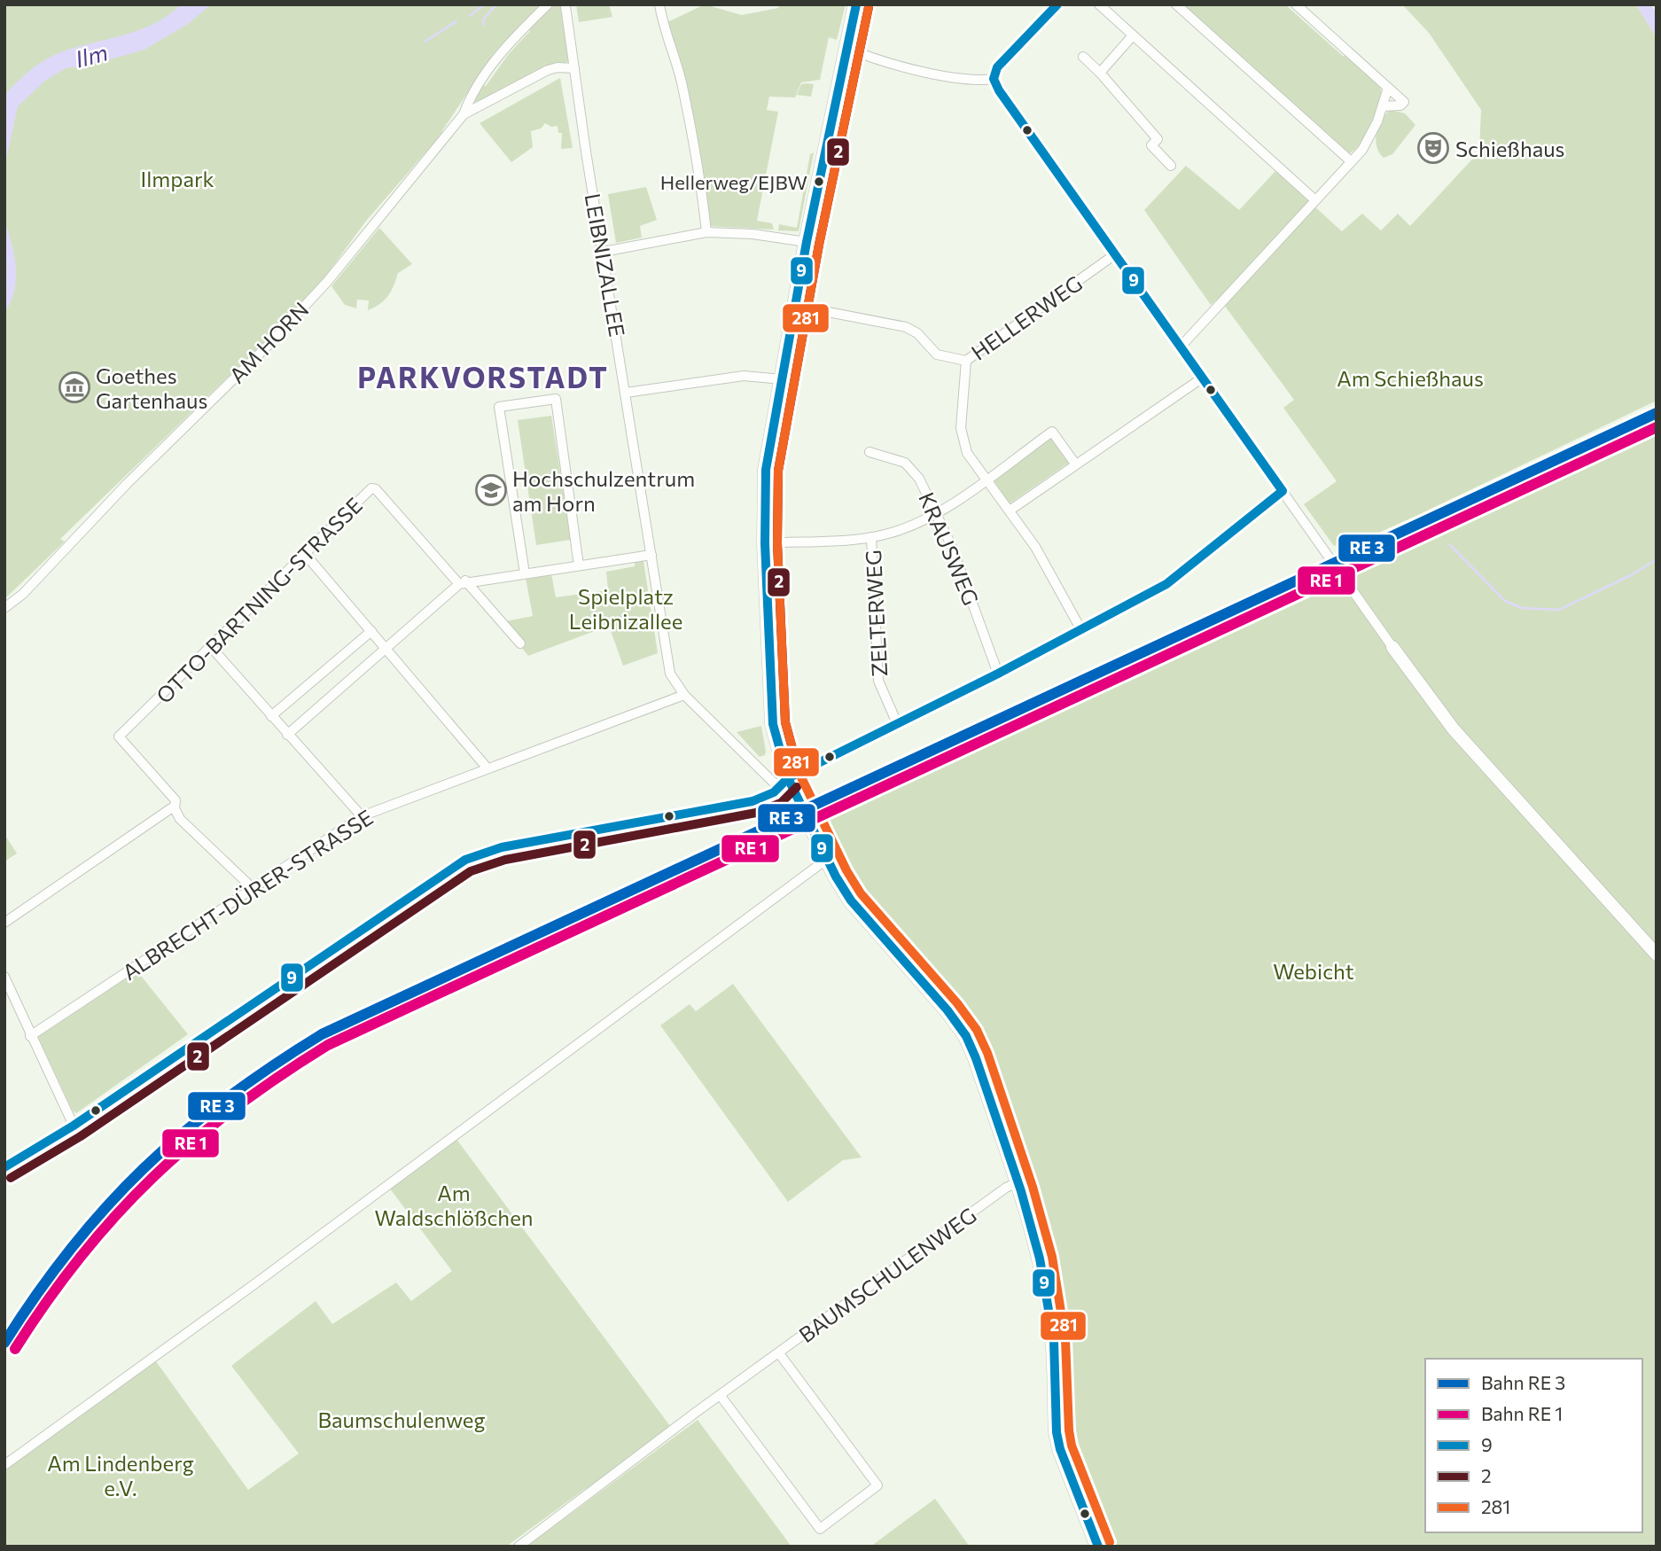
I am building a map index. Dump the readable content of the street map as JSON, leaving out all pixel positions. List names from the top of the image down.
{
  "streets": {
    "street": [
      "LEIBNIZALLEE",
      "HELLERWEG",
      "AM HORN",
      "KRAUSWEG",
      "OTTO-BARTNING-STRASSE",
      "ZELTERWEG",
      "ALBRECHT-DÜRER-STRASSE",
      "BAUMSCHULENWEG"
    ]
  },
  "crossings": [
    ["LEIBNIZALLEE", "ALBRECHT-DÜRER-STRASSE"]
  ],
  "districts": ["PARKVORSTADT"],
  "water": ["Ilm"],
  "parks": [
    "Ilmpark",
    "Am Schießhaus",
    "Spielplatz Leibnizallee",
    "Webicht",
    "Am Waldschlößchen",
    "Baumschulenweg",
    "Am Lindenberg e.V."
  ],
  "places": {
    "theatre": ["Schießhaus"],
    "other": ["Hellerweg/EJBW"],
    "museum": ["Goethes Gartenhaus"],
    "school or university": ["Hochschulzentrum am Horn"]
  },
  "lines": ["transit line 9", "transit line 2", "transit line 281"],
  "legend": [
    "Bahn RE 3",
    "Bahn RE 1",
    "9",
    "2",
    "281"
  ]
}
